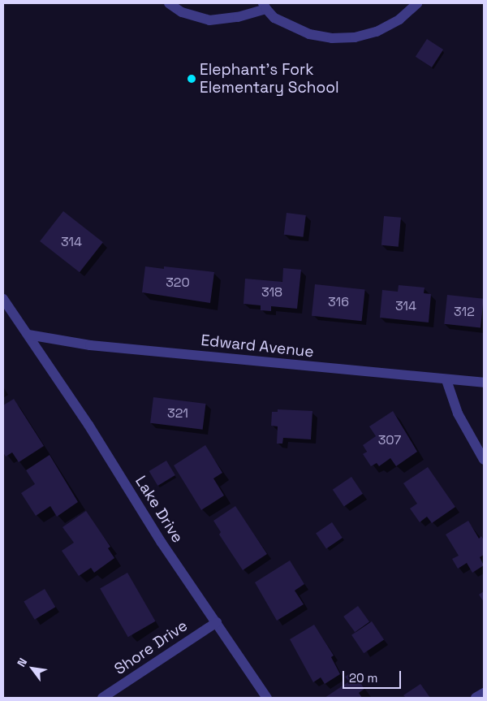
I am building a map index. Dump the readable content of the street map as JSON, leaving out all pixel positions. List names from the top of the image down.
{
  "streets": {
    "street": ["Edward Avenue", "Lake Drive", "Shore Drive"]
  },
  "crossings": [
    ["Edward Avenue", "Lake Drive"],
    ["Lake Drive", "Shore Drive"]
  ],
  "places": ["Elephant's Fork Elementary School"],
  "house_numbers": [
    "314",
    "320",
    "318",
    "316",
    "314",
    "312",
    "321",
    "307"
  ],
  "scale_bar": "20 m",
  "north": "top left"
}
